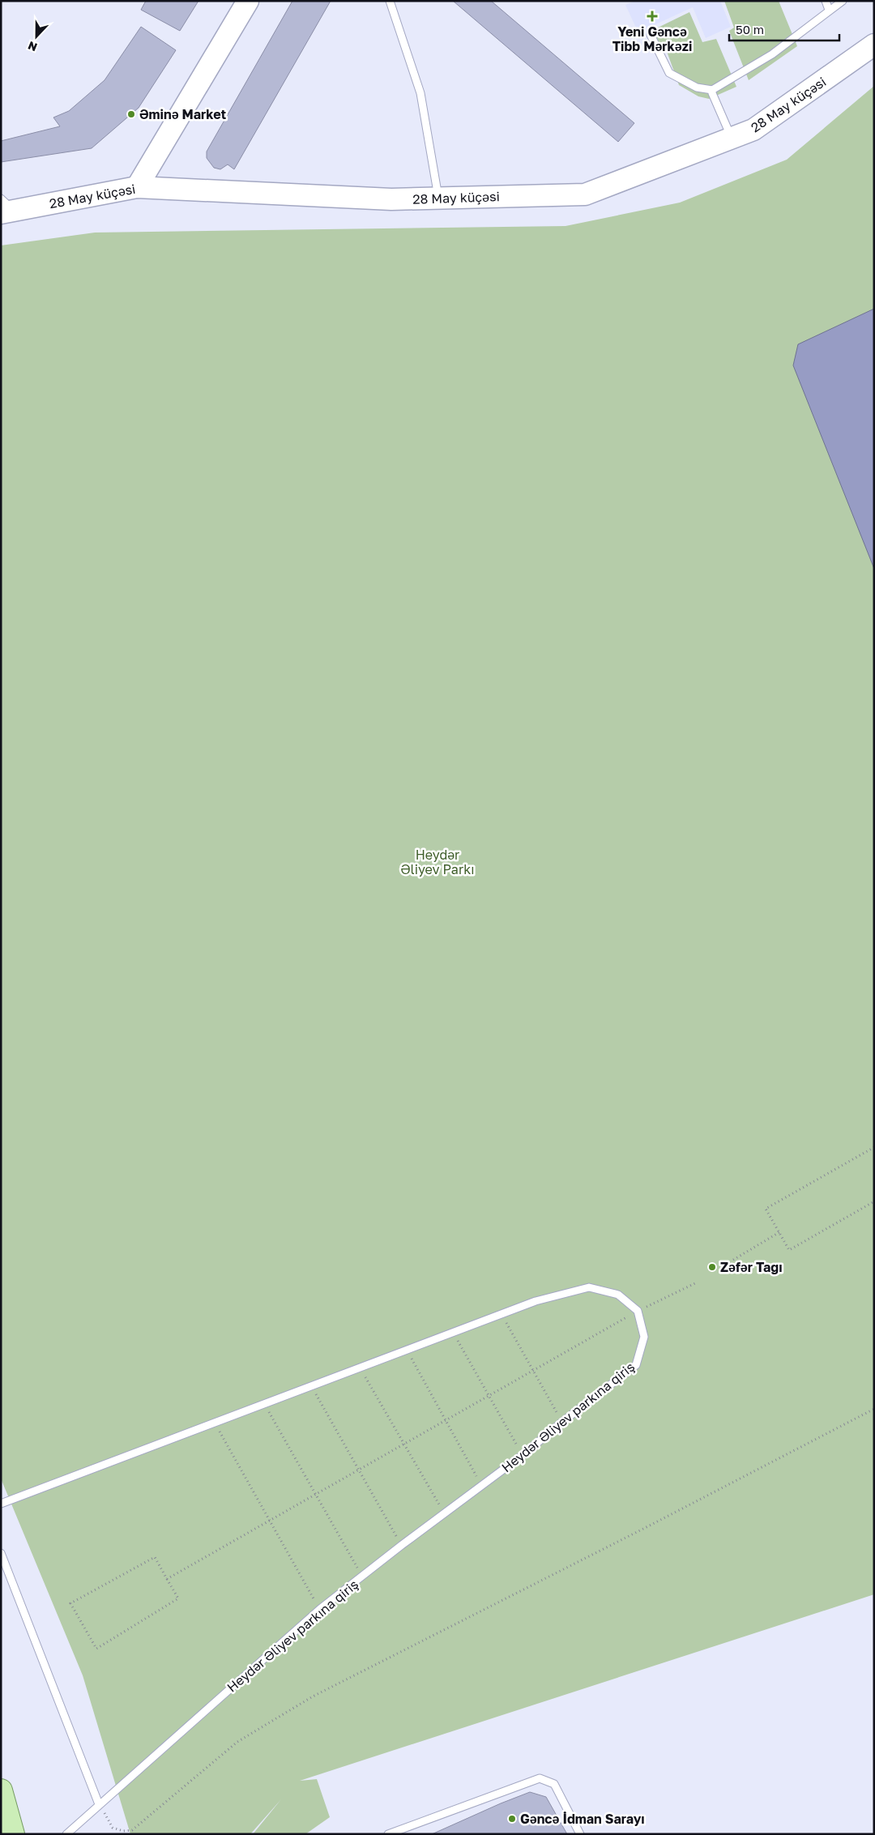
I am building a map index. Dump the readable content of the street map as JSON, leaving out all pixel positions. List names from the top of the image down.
{
  "streets": {
    "main road": ["28 May küçəsi"],
    "lane": ["Heydər Əliyev parkına qiriş"]
  },
  "parks": ["Heydər Əliyev Parkı"],
  "places": {
    "health": ["Yeni Gəncə Tibb Mərkəzi"],
    "other": ["Əminə Market", "Zəfər Tağı", "Gəncə İdman Sarayı"]
  },
  "scale_bar": "50 m",
  "north": "bottom"
}
